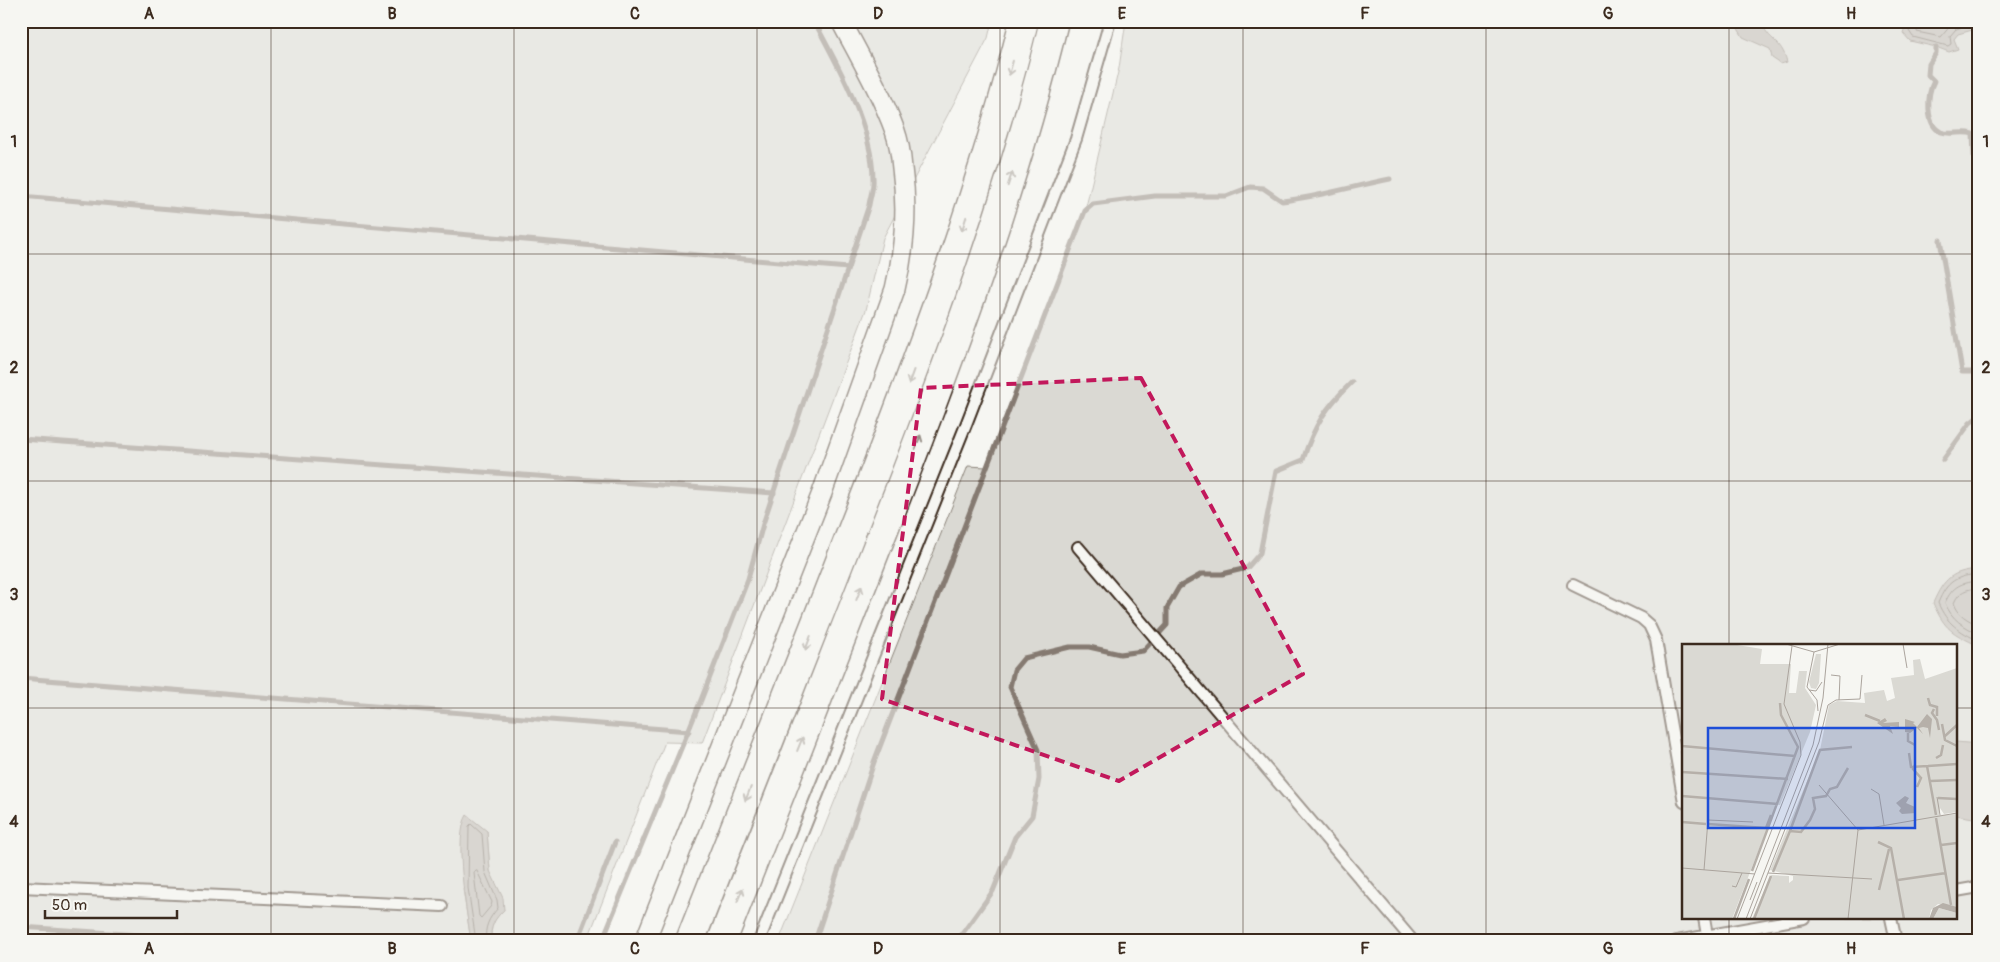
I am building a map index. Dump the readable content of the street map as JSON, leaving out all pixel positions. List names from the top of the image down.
{
  "scale_bar": "50 m",
  "grid": {
    "columns": [
      "A",
      "B",
      "C",
      "D",
      "E",
      "F",
      "G",
      "H"
    ],
    "rows": [
      "1",
      "2",
      "3",
      "4"
    ]
  }
}
